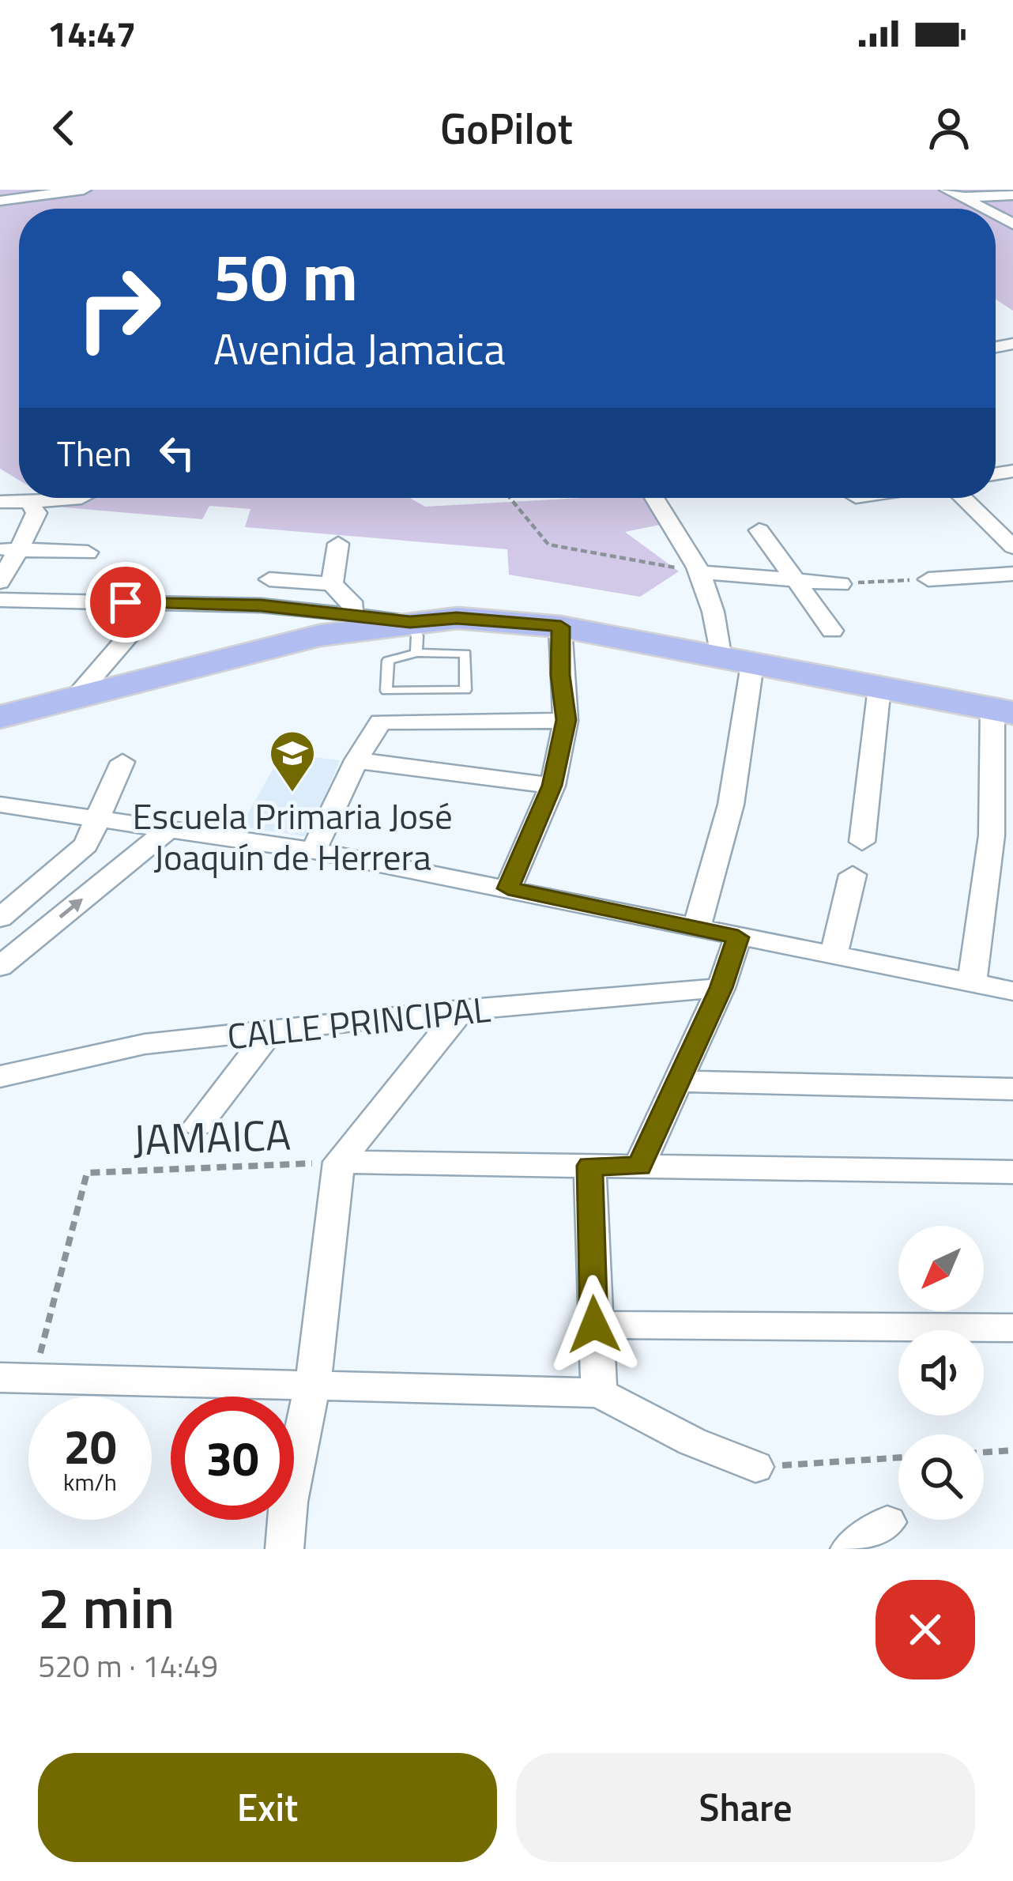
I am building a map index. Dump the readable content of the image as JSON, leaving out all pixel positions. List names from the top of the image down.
{
  "streets": {
    "street": ["CALLE PRINCIPAL"],
    "path": ["JAMAICA"]
  },
  "places": {
    "school or university": ["Escuela Primaria José Joaquín de Herrera"]
  },
  "north": "bottom left",
  "page": {
    "status": "14:47",
    "header": "GoPilot",
    "turn": ["50 m", "Avenida Jamaica"],
    "then": "Then",
    "speed": "20 km/h",
    "limit": "30",
    "heading": ["2 min", "520 m · 14:49"],
    "buttons": ["Exit", "Share"]
  }
}
